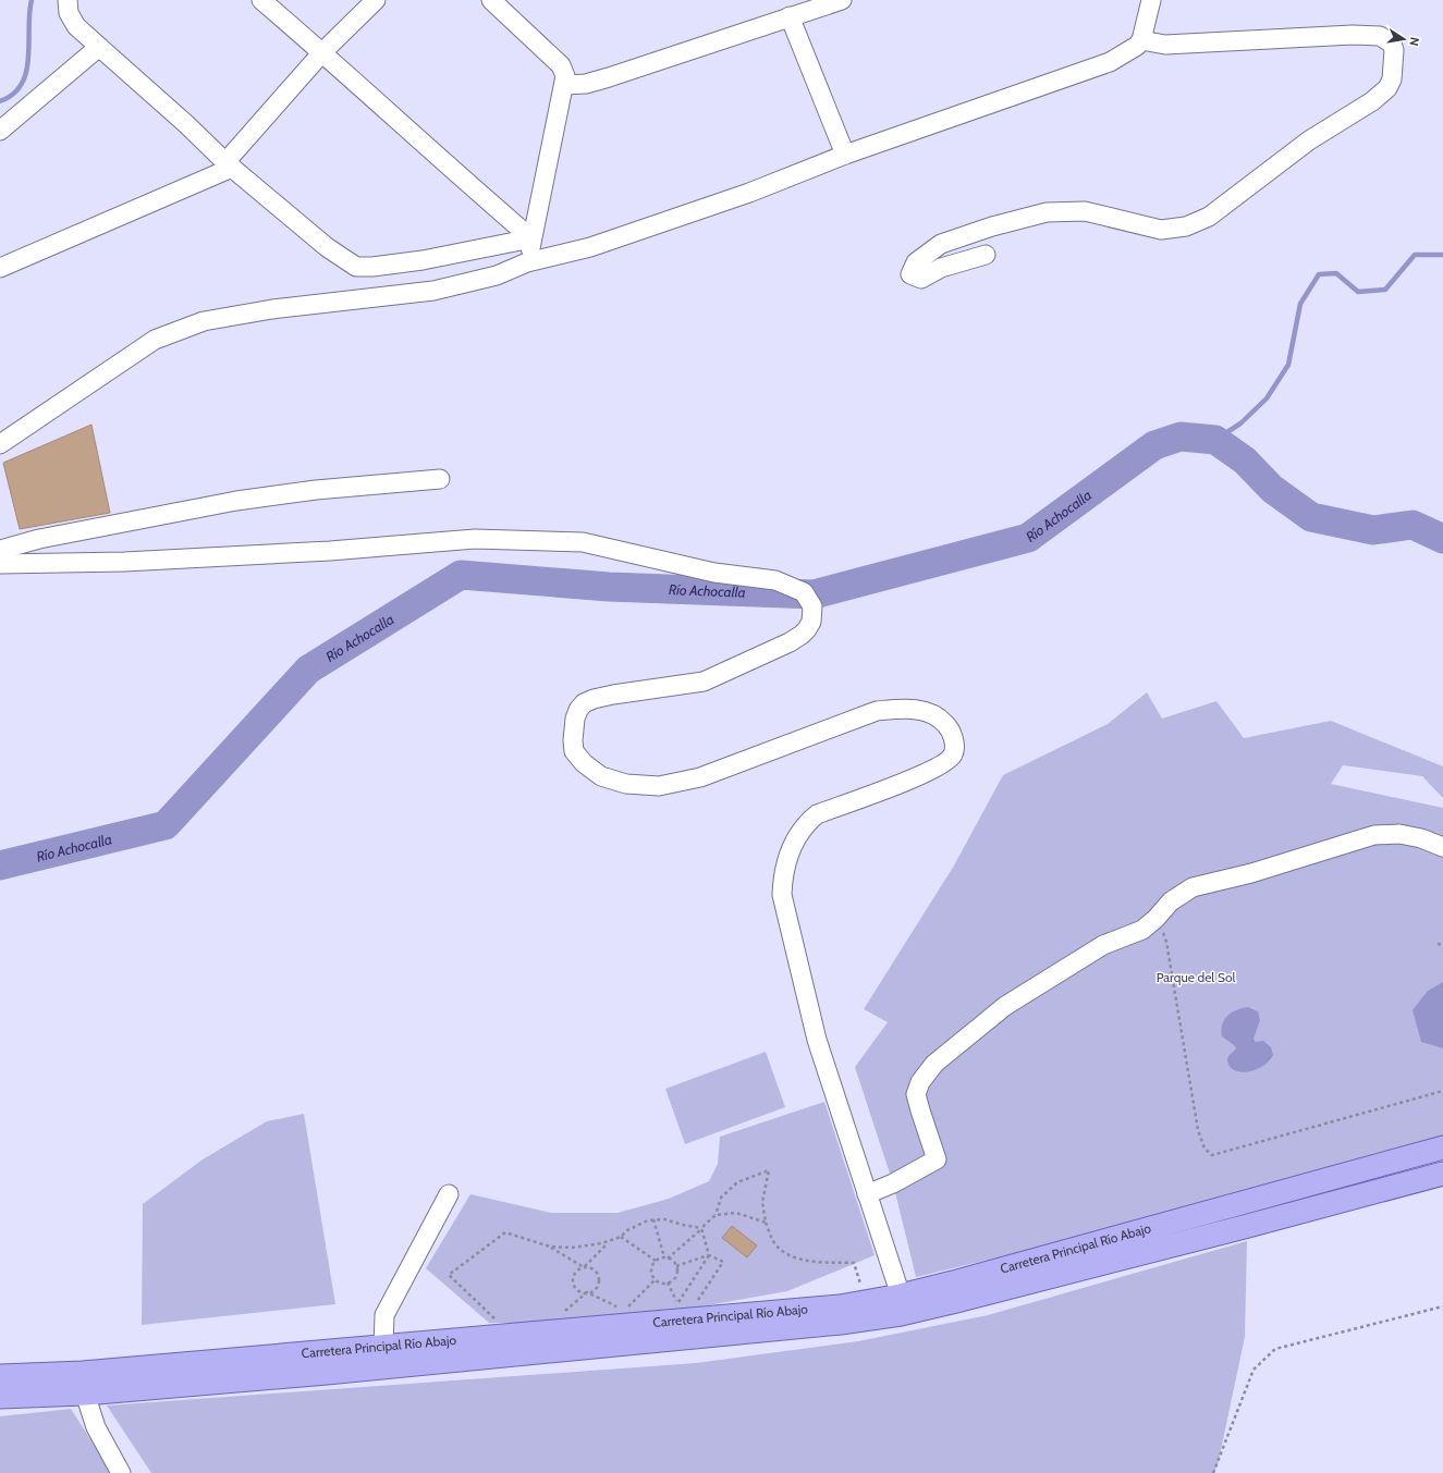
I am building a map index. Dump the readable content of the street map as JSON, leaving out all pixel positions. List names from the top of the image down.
{
  "streets": {
    "main road": ["Carretera Principal Río Abajo"]
  },
  "water": ["Río Achocalla"],
  "parks": ["Parque del Sol"],
  "north": "right"
}
